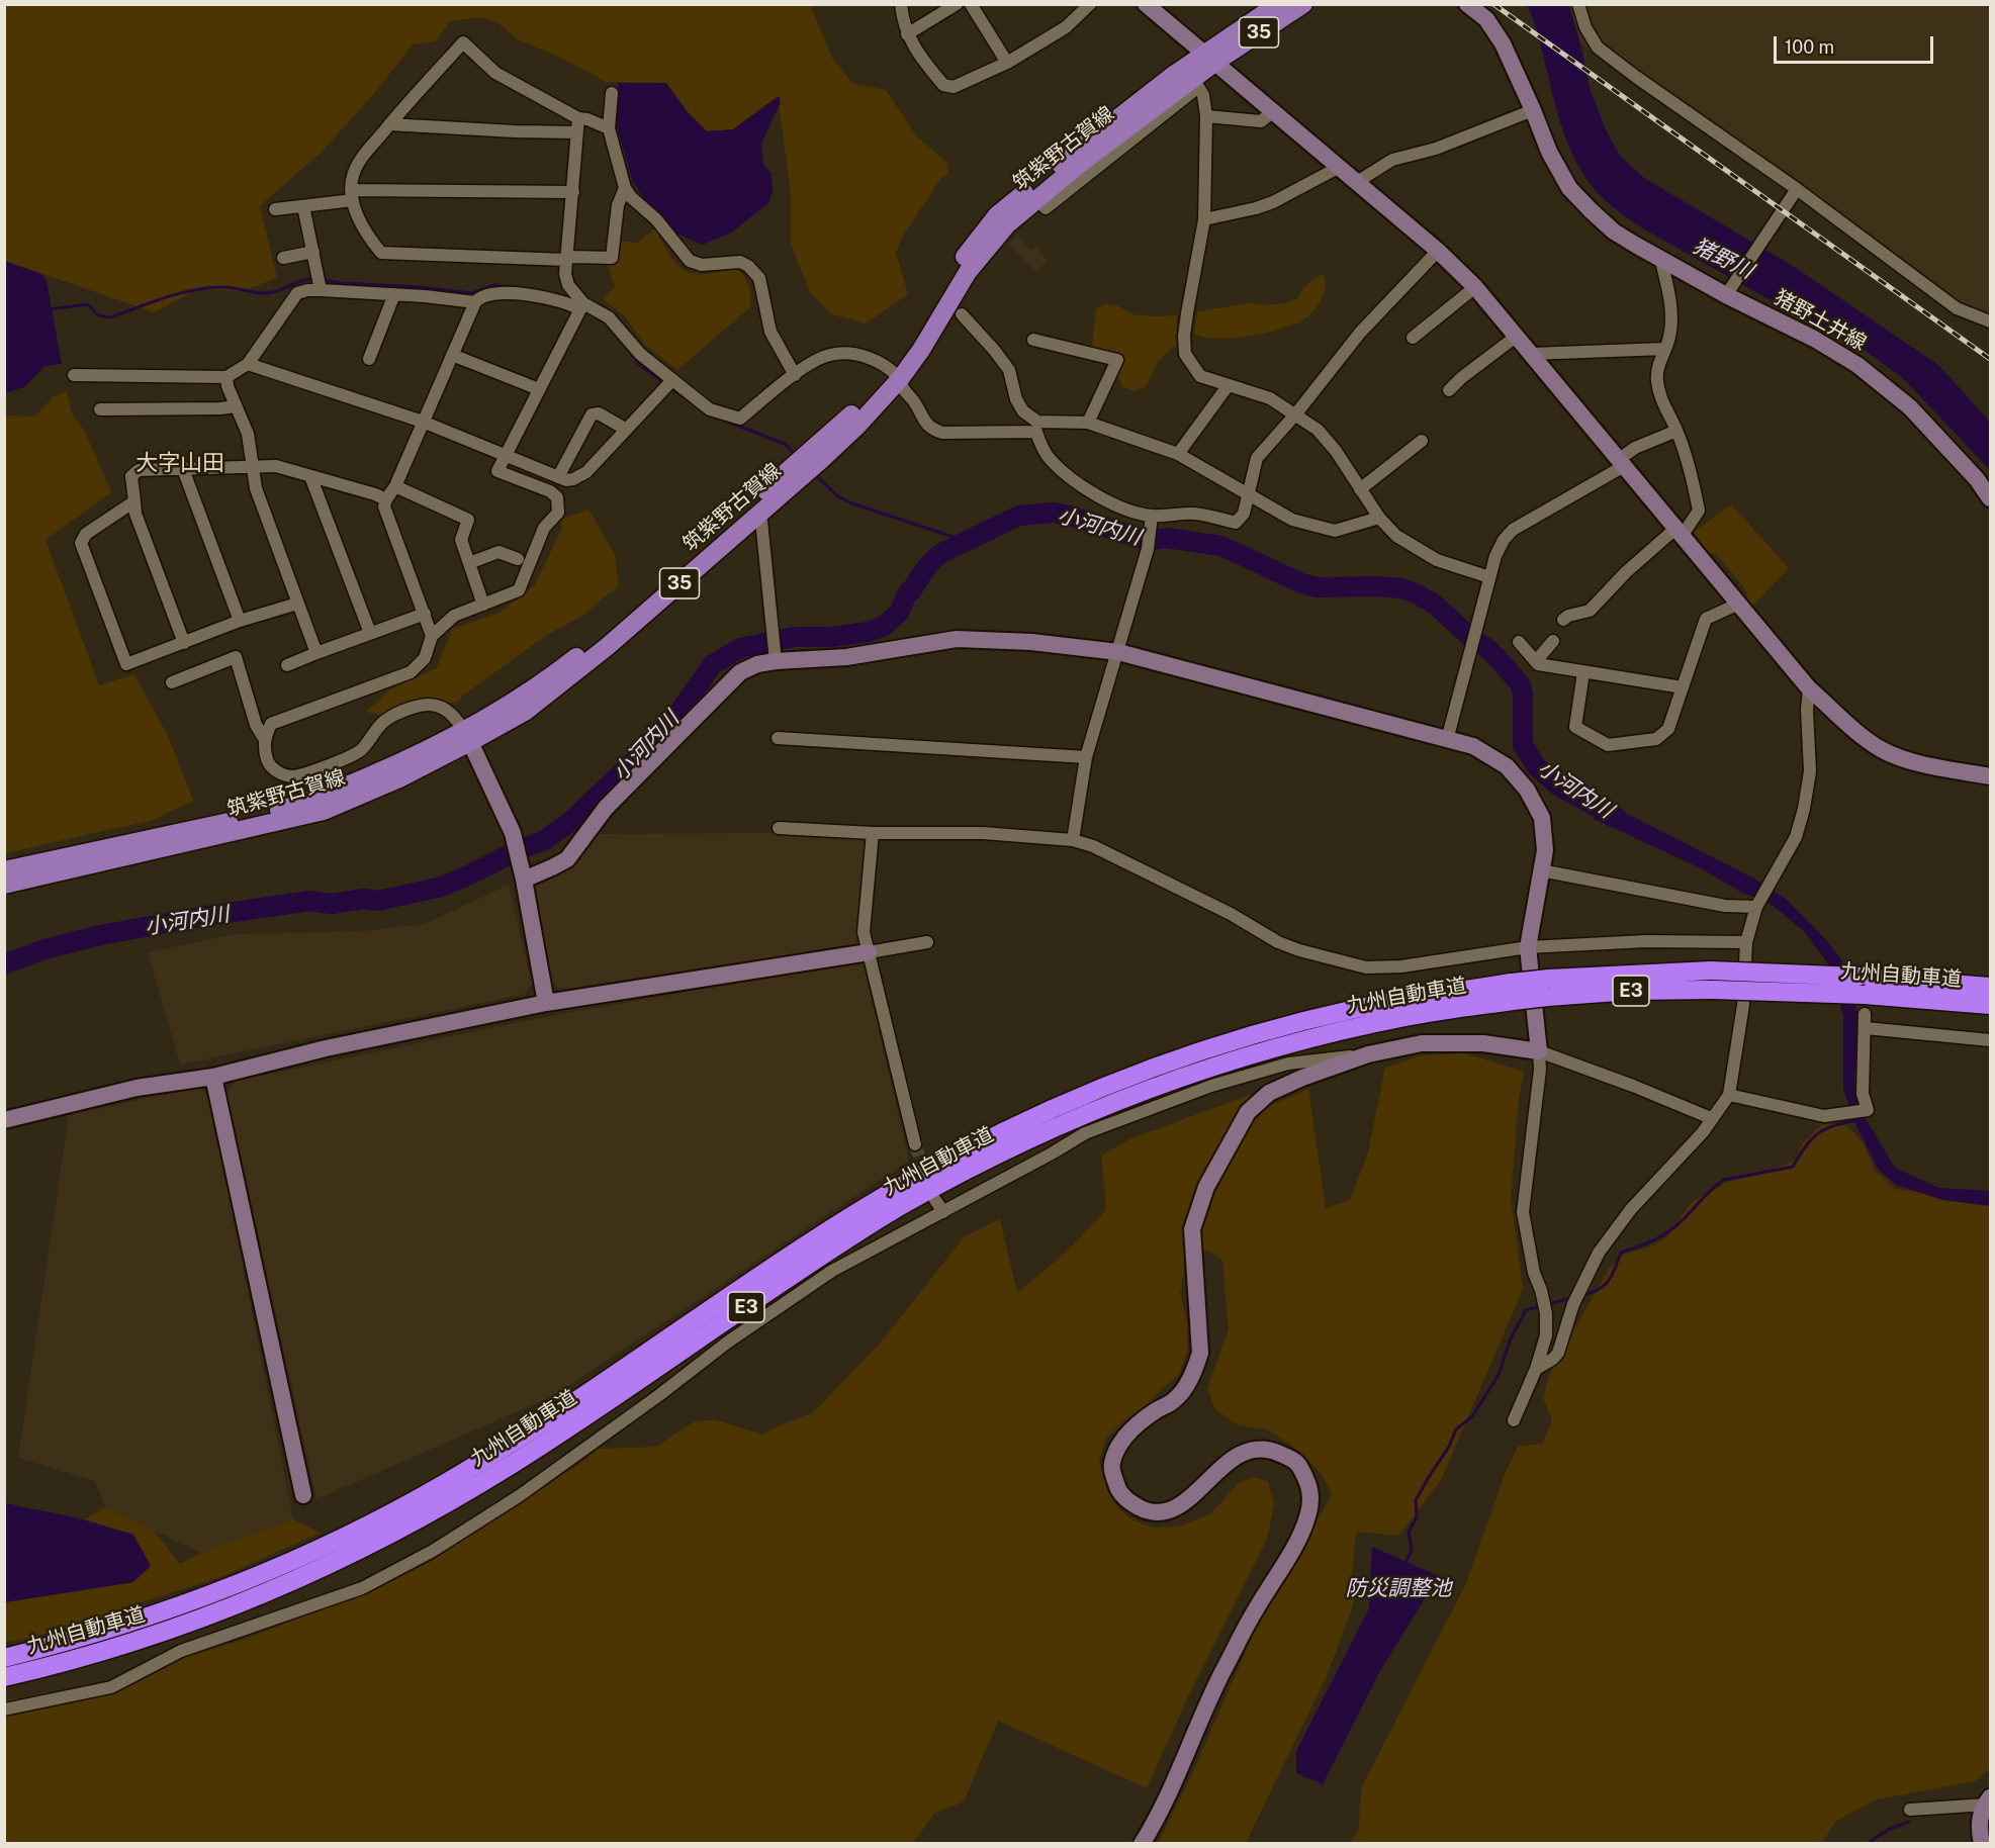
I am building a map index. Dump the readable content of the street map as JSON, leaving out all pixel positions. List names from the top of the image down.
{
  "streets": {
    "highway": ["九州自動車道", "E3"],
    "main road": ["35", "筑紫野古賀線"],
    "street": ["猪野土井線"]
  },
  "districts": ["大字山田"],
  "water": ["猪野川", "小河内川", "防災調整池"],
  "scale_bar": "100 m"
}
